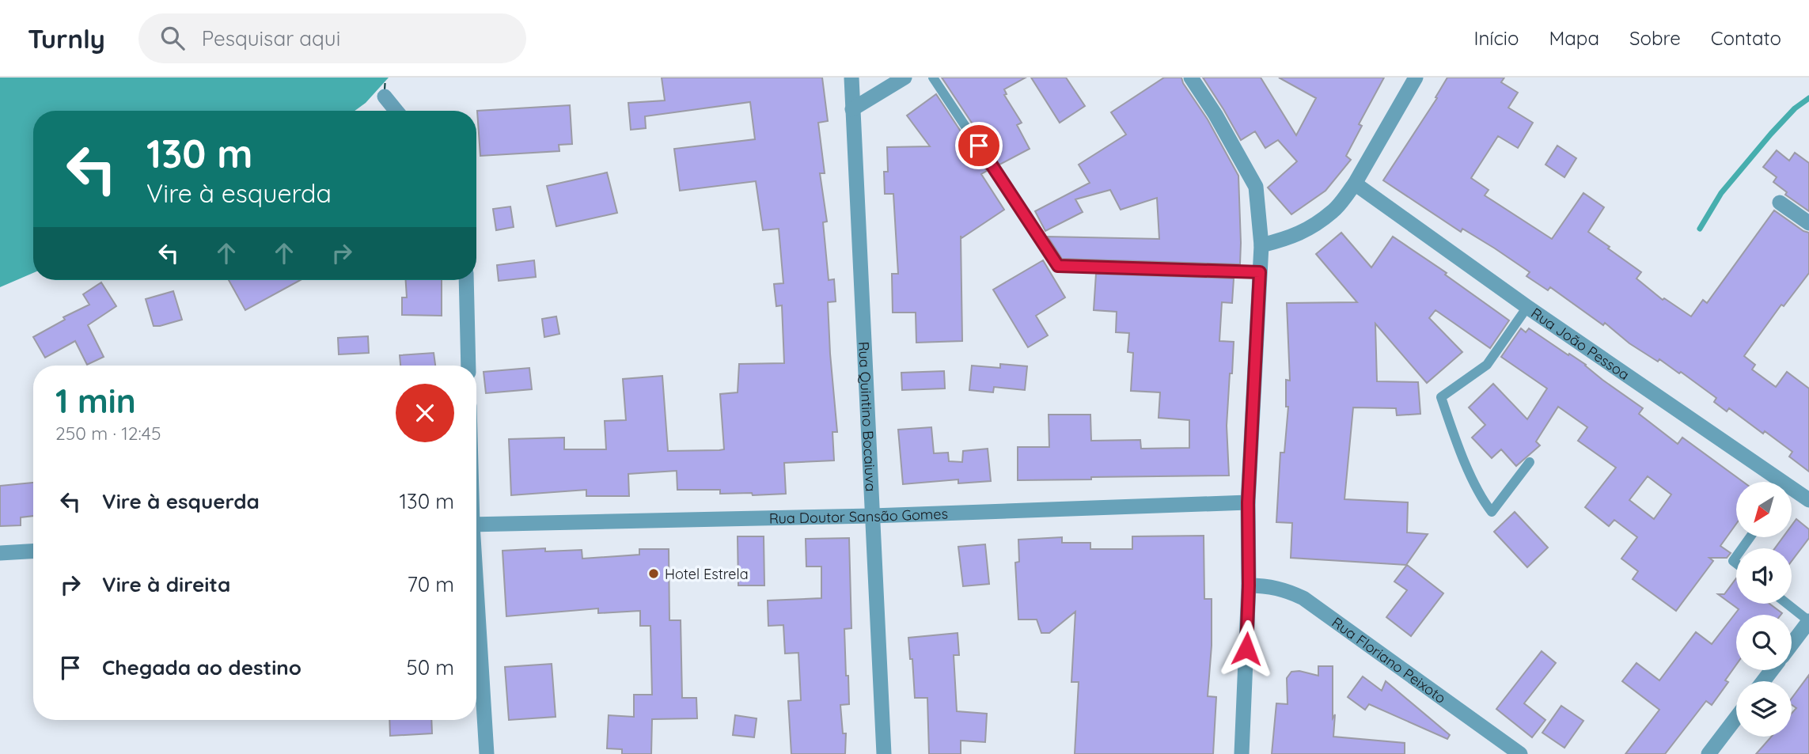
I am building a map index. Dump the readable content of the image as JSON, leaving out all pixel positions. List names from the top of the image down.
{
  "streets": {
    "street": [
      "Rua João Pessoa",
      "Rua Quintino Bocaiuva",
      "Rua Doutor Sansão Gomes",
      "Rua Floriano Peixoto"
    ]
  },
  "crossings": [
    ["Rua Quintino Bocaiuva", "Rua Doutor Sansão Gomes"]
  ],
  "places": ["Hotel Estrela"],
  "north": "bottom left",
  "page": {
    "header": "Turnly",
    "search": "Pesquisar aqui",
    "nav": [
      "Início",
      "Mapa",
      "Sobre",
      "Contato"
    ],
    "turn": ["130 m", "Vire à esquerda"],
    "heading": ["1 min", "250 m · 12:45"],
    "list": [
      {
        "name": "Vire à esquerda",
        "value": "130 m"
      },
      {
        "name": "Vire à direita",
        "value": "70 m"
      },
      {
        "name": "Chegada ao destino",
        "value": "50 m"
      }
    ]
  }
}
